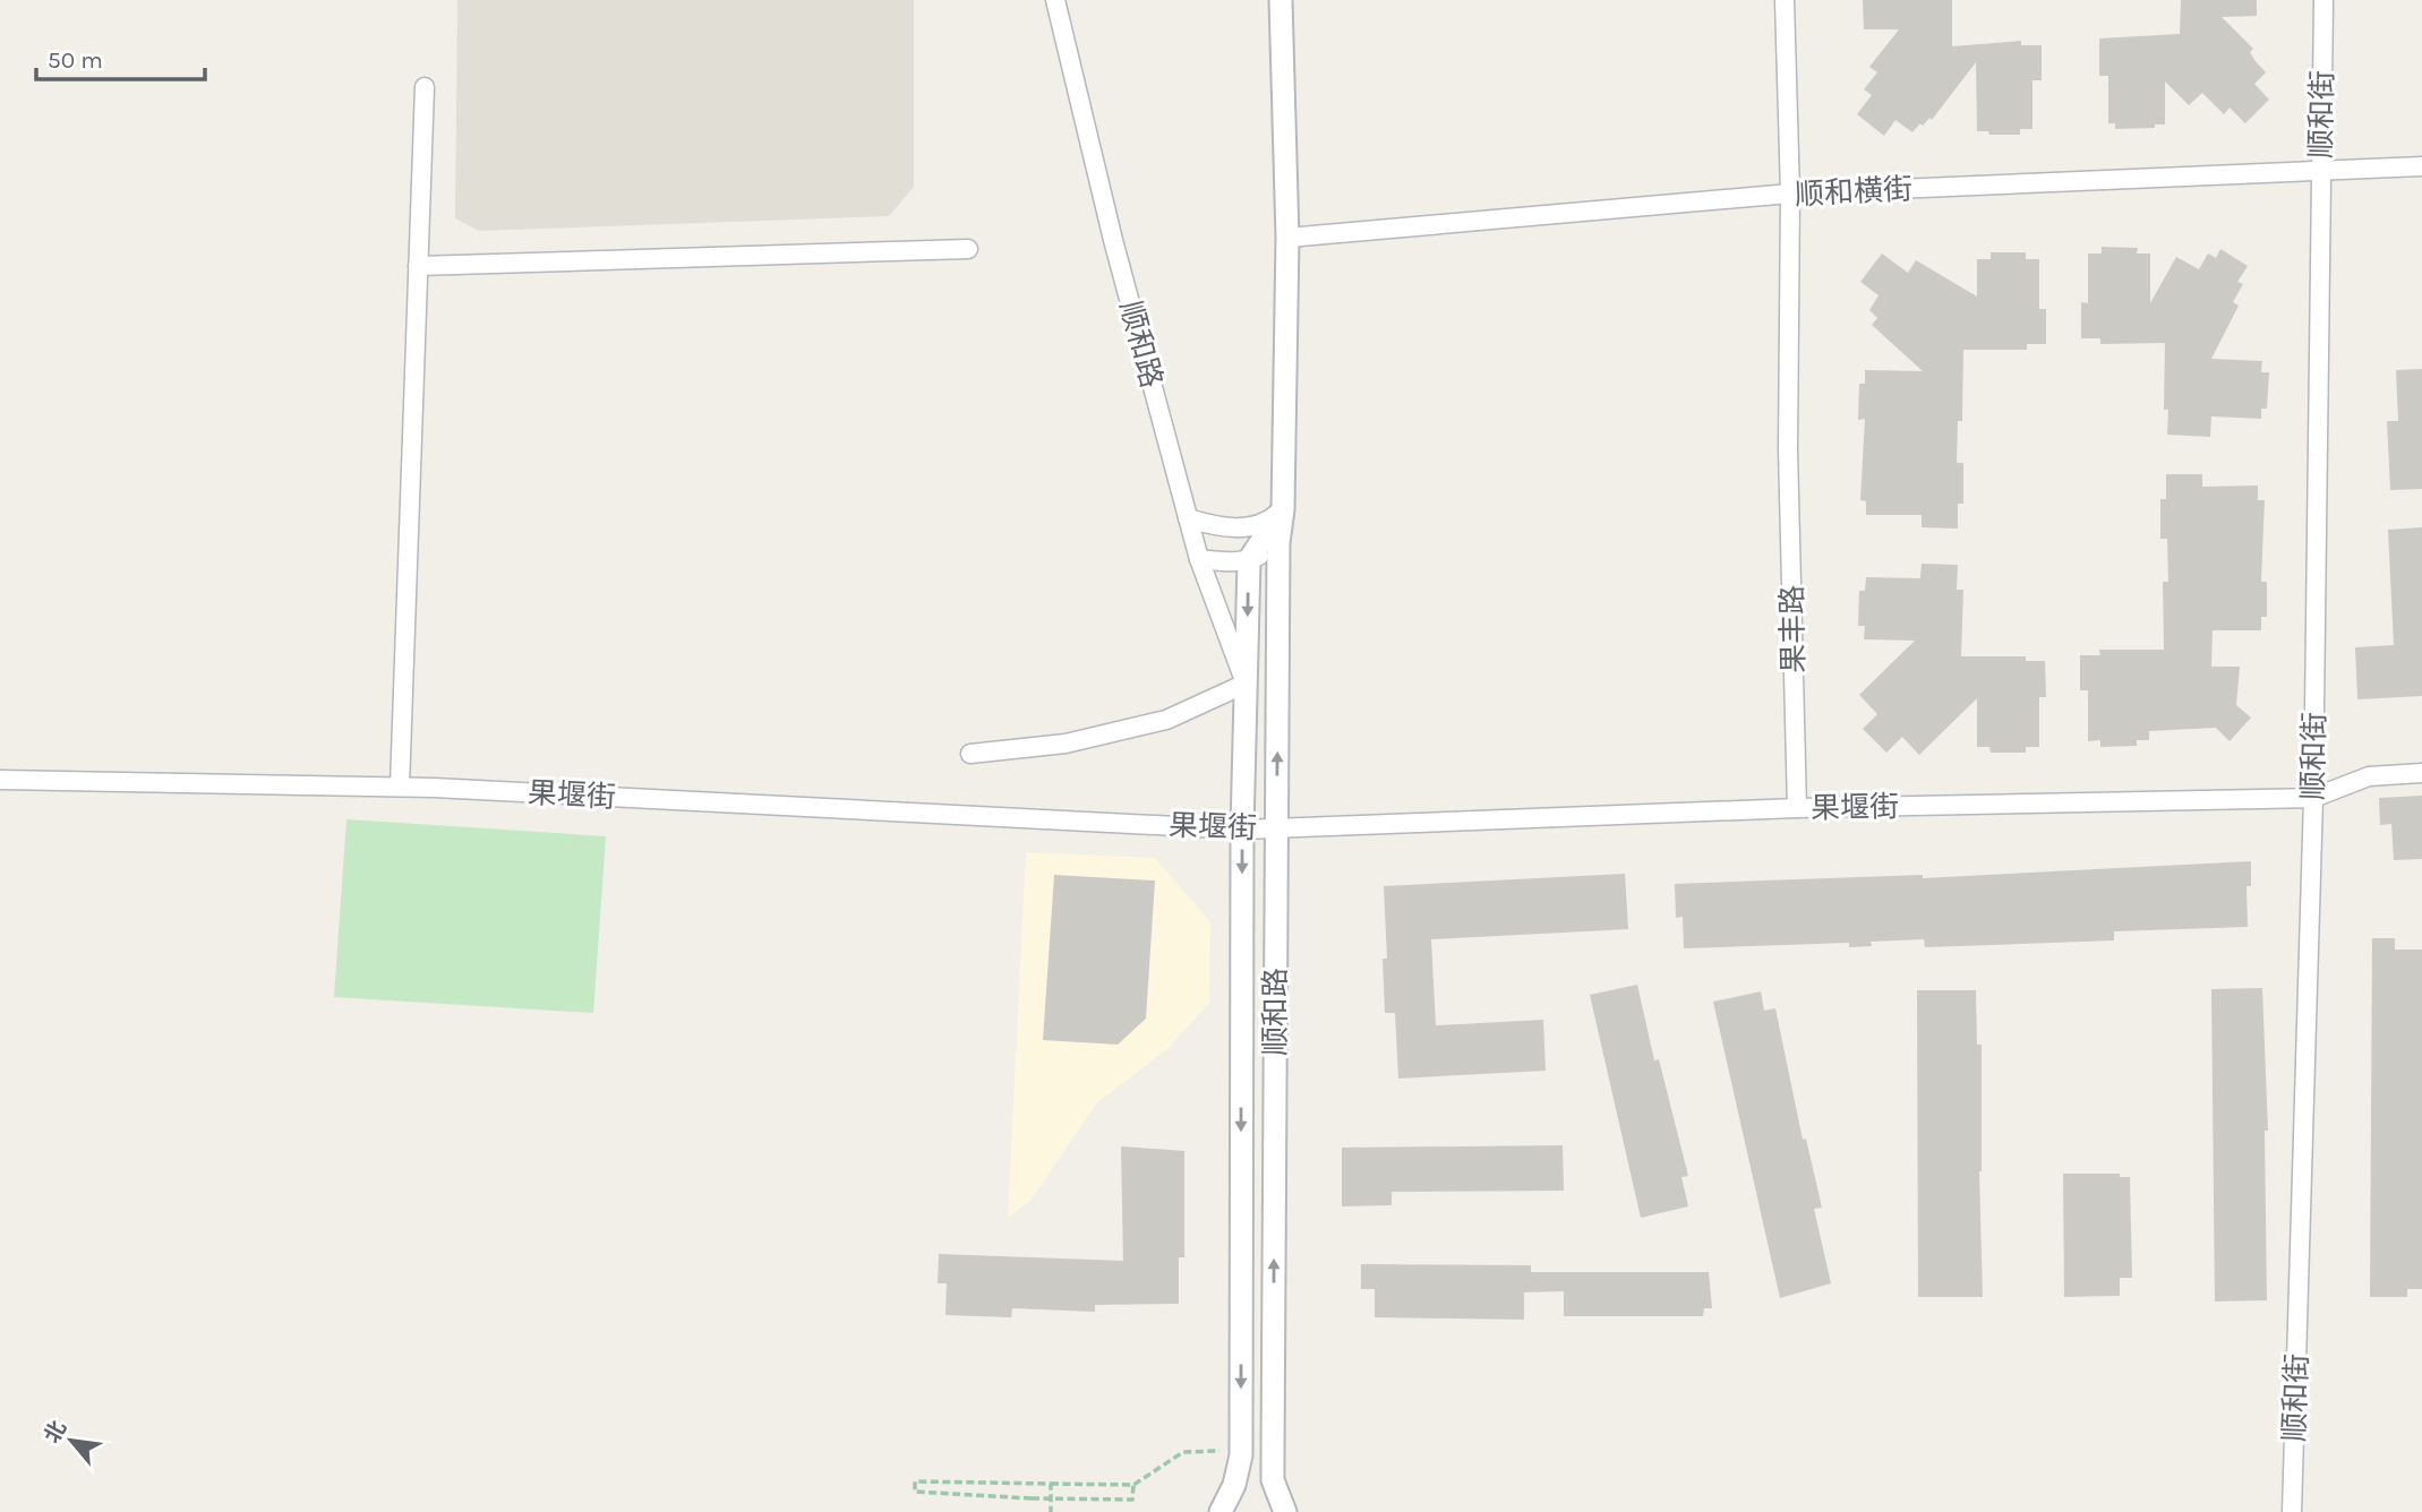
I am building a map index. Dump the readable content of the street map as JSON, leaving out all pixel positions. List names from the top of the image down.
{
  "streets": {
    "street": [
      "顺和街",
      "顺和横街",
      "顺和路",
      "果丰路",
      "果堰街"
    ]
  },
  "crossings": [
    ["顺和街", "顺和横街"],
    ["顺和街", "果堰街"],
    ["顺和横街", "顺和路"],
    ["顺和横街", "果丰路"],
    ["顺和路", "果堰街"],
    ["果丰路", "果堰街"]
  ],
  "scale_bar": "50 m",
  "north": "top left"
}
